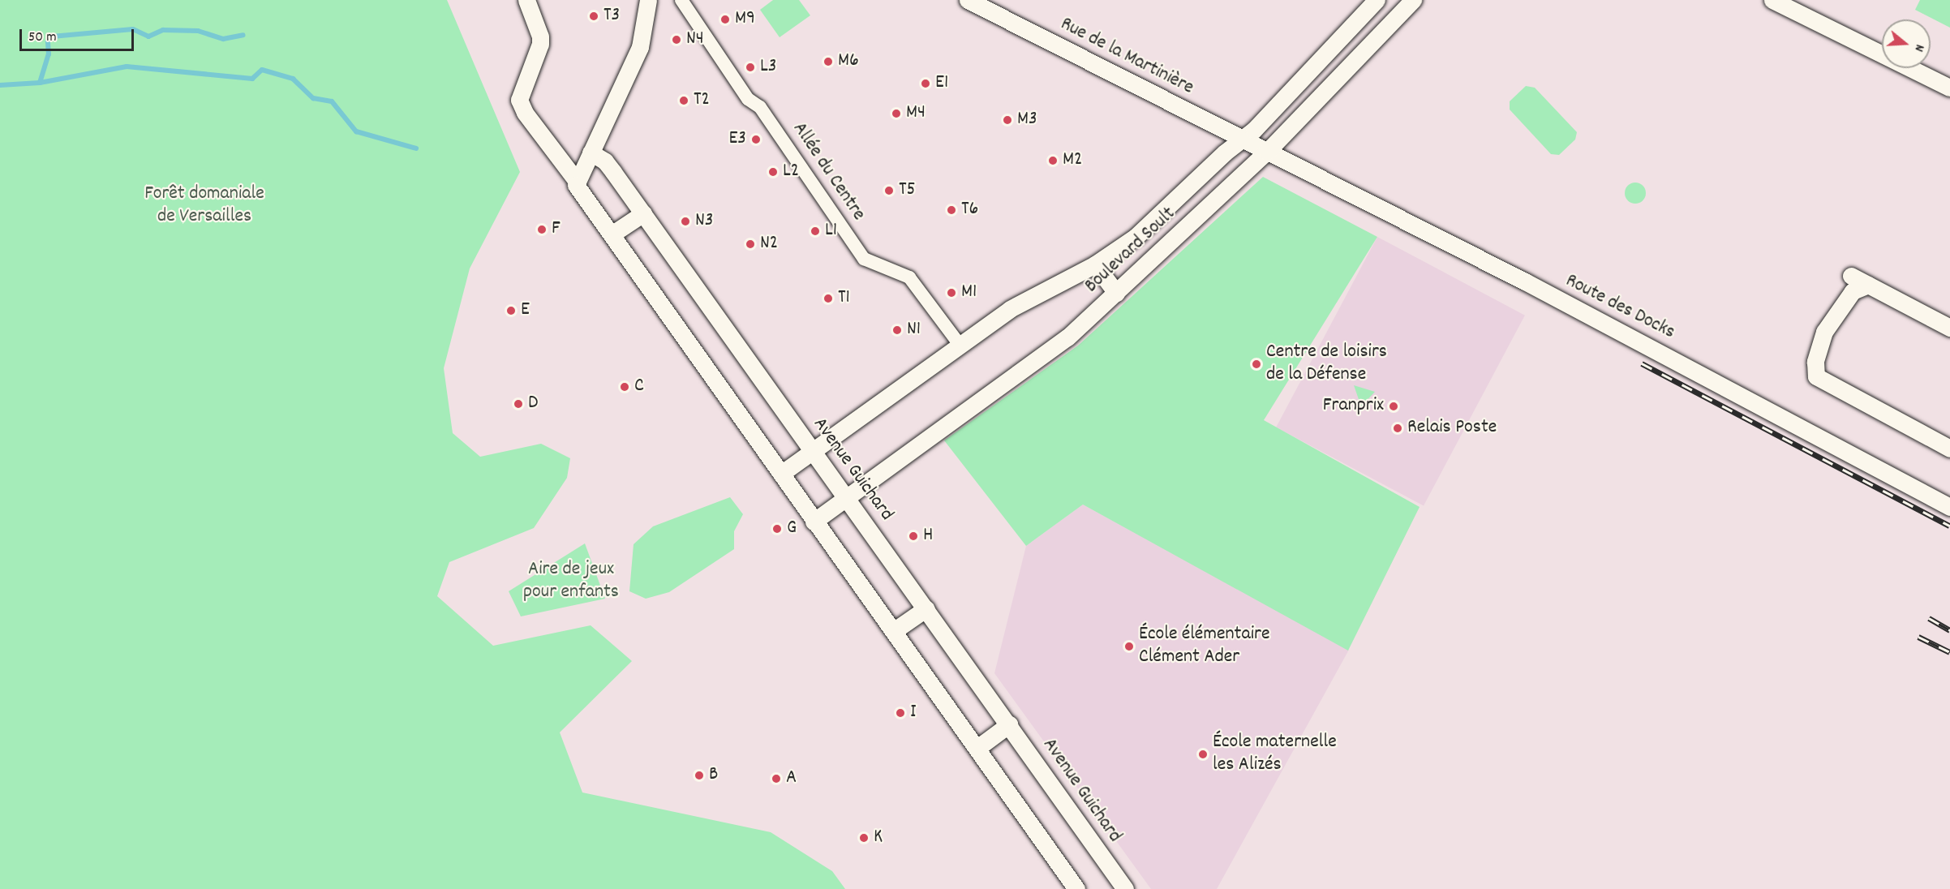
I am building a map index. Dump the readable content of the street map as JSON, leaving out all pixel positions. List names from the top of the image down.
{
  "streets": {
    "street": [
      "Rue de la Martinière",
      "Allée du Centre",
      "Boulevard Soult",
      "Route des Docks",
      "Avenue Guichard"
    ]
  },
  "crossings": [
    ["Rue de la Martinière", "Boulevard Soult"],
    ["Rue de la Martinière", "Route des Docks"],
    ["Allée du Centre", "Boulevard Soult"],
    ["Boulevard Soult", "Route des Docks"],
    ["Boulevard Soult", "Avenue Guichard"]
  ],
  "parks": ["Forêt domaniale de Versailles", "Aire de jeux pour enfants"],
  "places": [
    "T3",
    "M9",
    "N4",
    "M6",
    "L3",
    "E1",
    "T2",
    "M4",
    "M3",
    "E3",
    "M2",
    "L2",
    "T5",
    "T6",
    "N3",
    "F",
    "L1",
    "N2",
    "M1",
    "T1",
    "E",
    "N1",
    "Centre de loisirs de la Défense",
    "C",
    "D",
    "Franprix",
    "Relais Poste",
    "G",
    "H",
    "École élémentaire Clément Ader",
    "I",
    "École maternelle les Alizés",
    "B",
    "A",
    "K"
  ],
  "scale_bar": "50 m",
  "north": "right"
}
